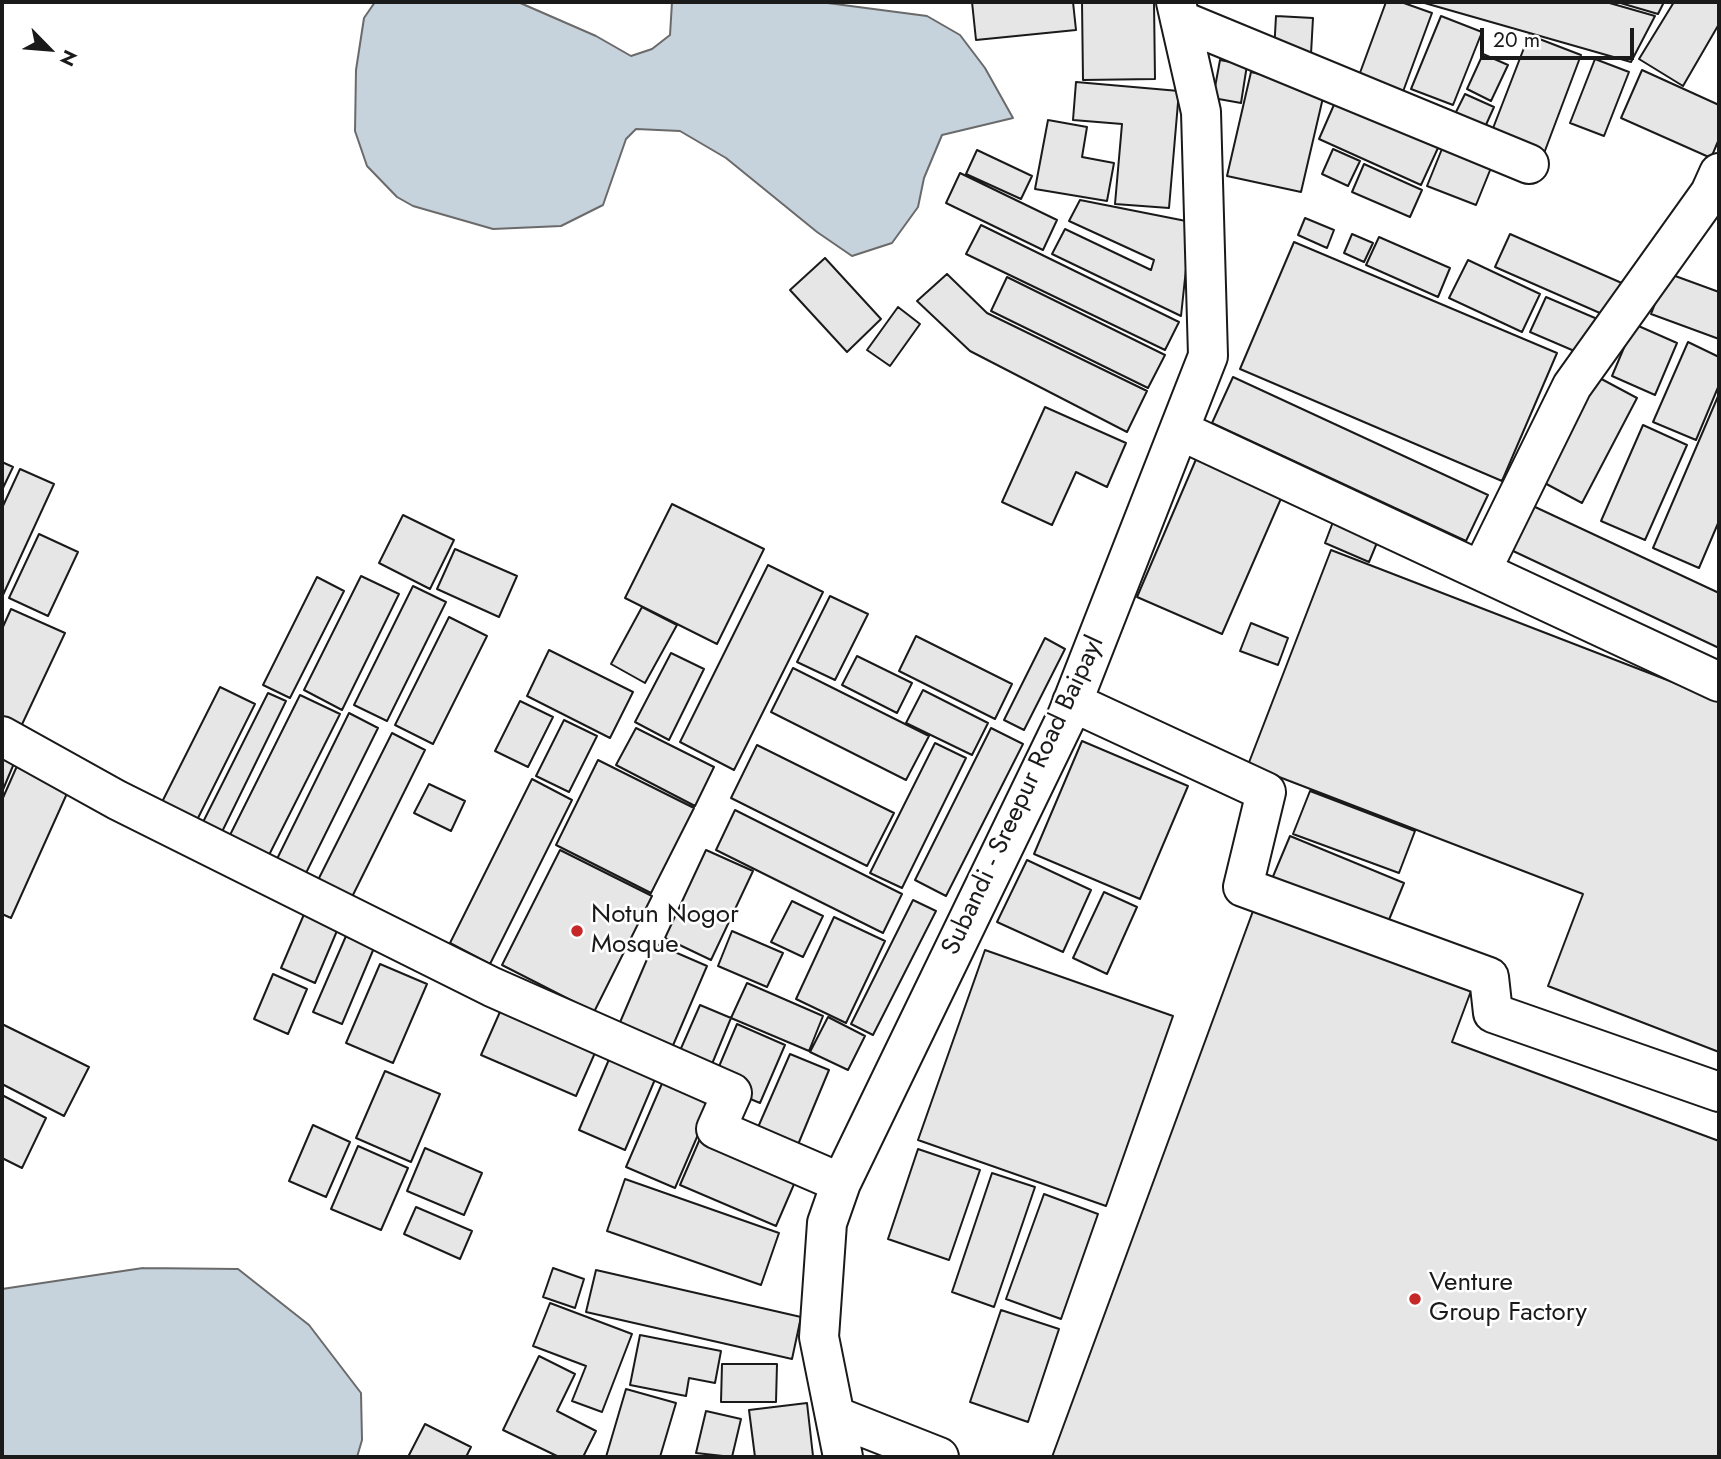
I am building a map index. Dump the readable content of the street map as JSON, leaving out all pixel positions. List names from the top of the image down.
{
  "streets": {
    "street": ["Subandi - Sreepur Road Baipayl"]
  },
  "places": ["Notun Nogor Mosque", "Venture Group Factory"],
  "scale_bar": "20 m",
  "north": "bottom right"
}
